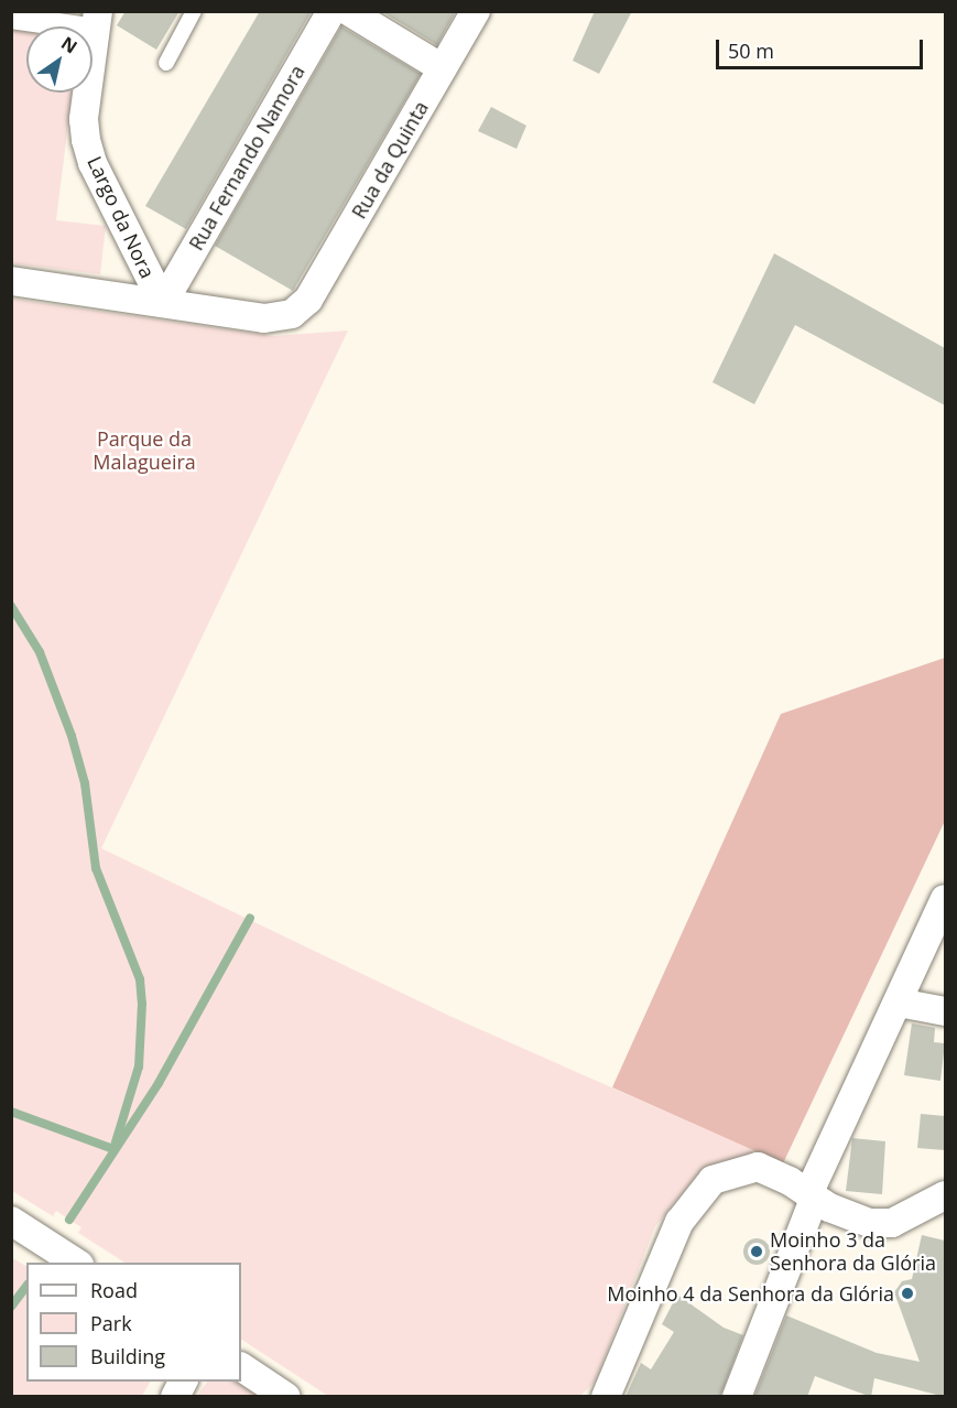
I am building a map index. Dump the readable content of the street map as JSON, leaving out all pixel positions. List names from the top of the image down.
{
  "streets": {
    "street": ["Rua Fernando Namora", "Rua da Quinta", "Largo da Nora"]
  },
  "crossings": [
    ["Rua Fernando Namora", "Rua da Quinta"],
    ["Rua Fernando Namora", "Largo da Nora"],
    ["Rua da Quinta", "Largo da Nora"]
  ],
  "parks": ["Parque da Malagueira"],
  "places": ["Moinho 3 da Senhora da Glória", "Moinho 4 da Senhora da Glória"],
  "legend": ["Road", "Park", "Building"],
  "scale_bar": "50 m",
  "north": "top right"
}
